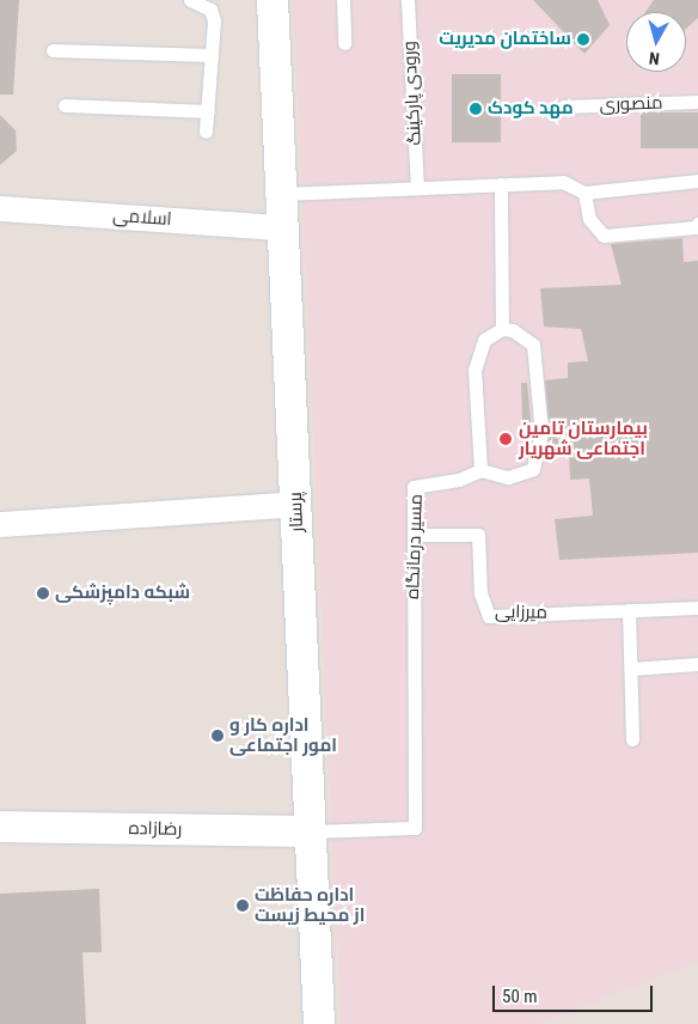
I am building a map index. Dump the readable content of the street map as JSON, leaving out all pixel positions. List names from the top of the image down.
{
  "streets": {
    "street": ["اسلامی", "پرستار", "رضازاده"],
    "lane": [
      "ورودی پارکینگ",
      "منصوری",
      "مسیر درمانگاه",
      "میرزایی"
    ]
  },
  "crossings": [
    ["اسلامی", "پرستار"],
    ["پرستار", "مسیر درمانگاه"],
    ["پرستار", "رضازاده"],
    ["مسیر درمانگاه", "میرزایی"],
    ["مسیر درمانگاه", "رضازاده"]
  ],
  "places": [
    "ساختمان مدیریت",
    "مهد کودک",
    "بیمارستان تامین اجتماعی شهریار",
    "شبکه دامپزشکی",
    "اداره کار و امور اجتماعی",
    "اداره حفاظت از محیط زیست"
  ],
  "scale_bar": "50 m",
  "north": "bottom"
}
